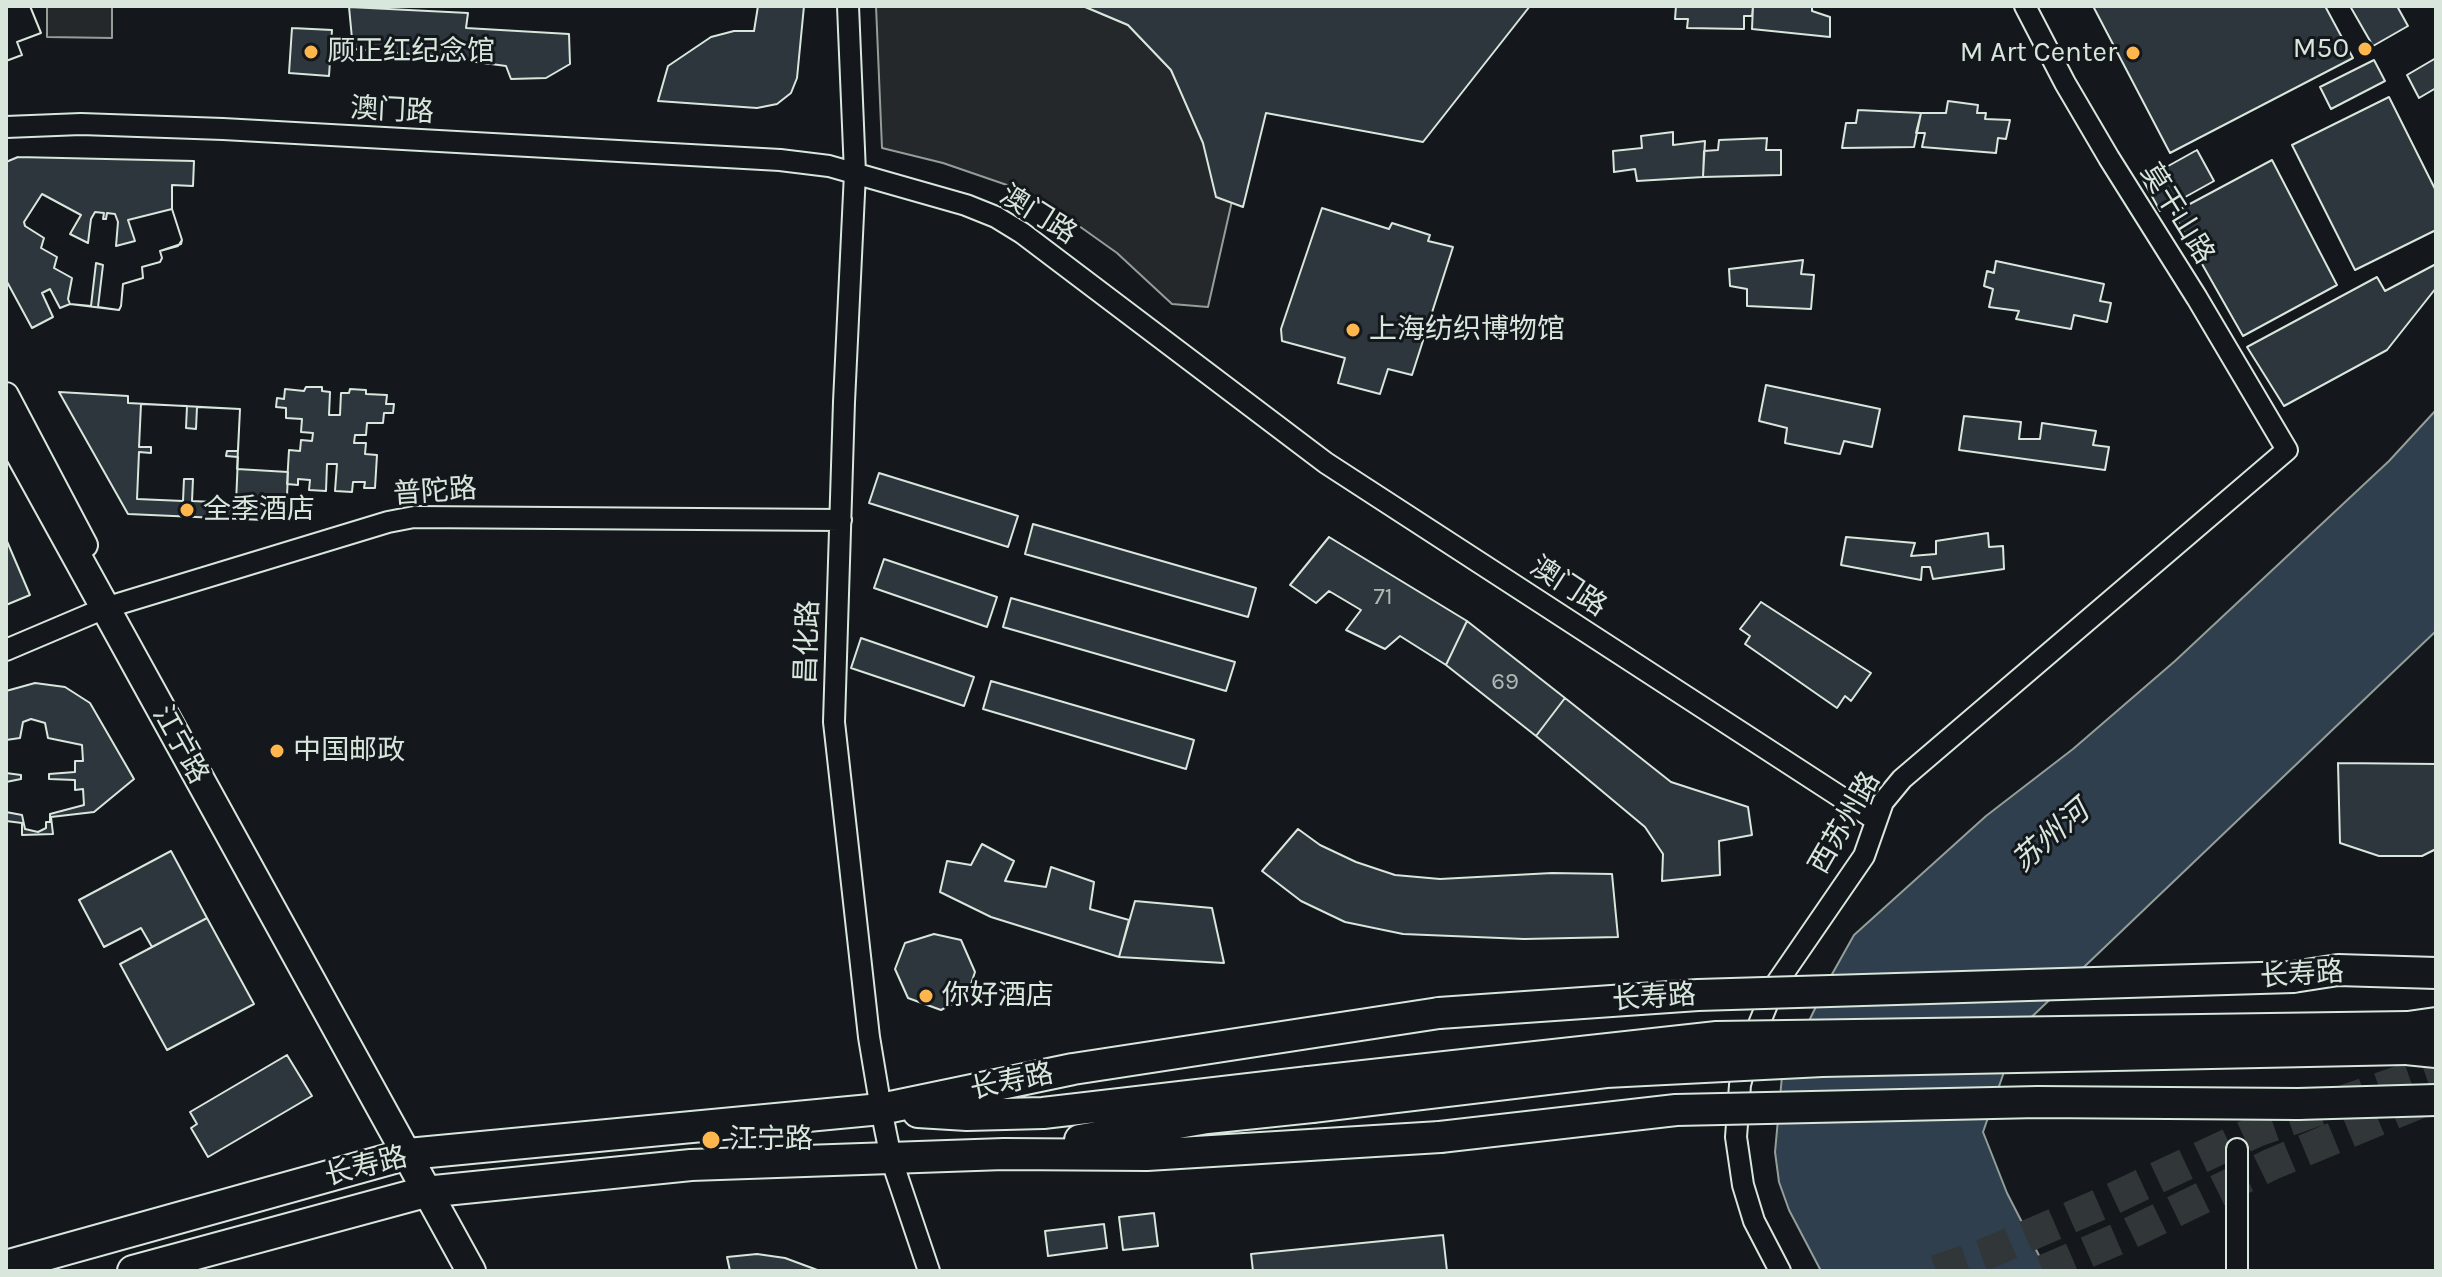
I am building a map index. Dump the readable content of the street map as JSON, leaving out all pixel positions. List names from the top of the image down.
{
  "streets": {
    "main road": ["江宁路", "长寿路"],
    "street": [
      "澳门路",
      "莫干山路",
      "普陀路",
      "昌化路",
      "西苏州路"
    ]
  },
  "crossings": [
    ["澳门路", "昌化路"],
    ["澳门路", "西苏州路"],
    ["莫干山路", "西苏州路"],
    ["普陀路", "昌化路"],
    ["普陀路", "江宁路"],
    ["昌化路", "长寿路"],
    ["江宁路", "长寿路"]
  ],
  "water": ["苏州河"],
  "places": [
    "M50",
    "顾正红纪念馆",
    "M Art Center",
    "上海纺织博物馆",
    "全季酒店",
    "中国邮政",
    "你好酒店",
    "江宁路"
  ],
  "house_numbers": ["71", "69"]
}
